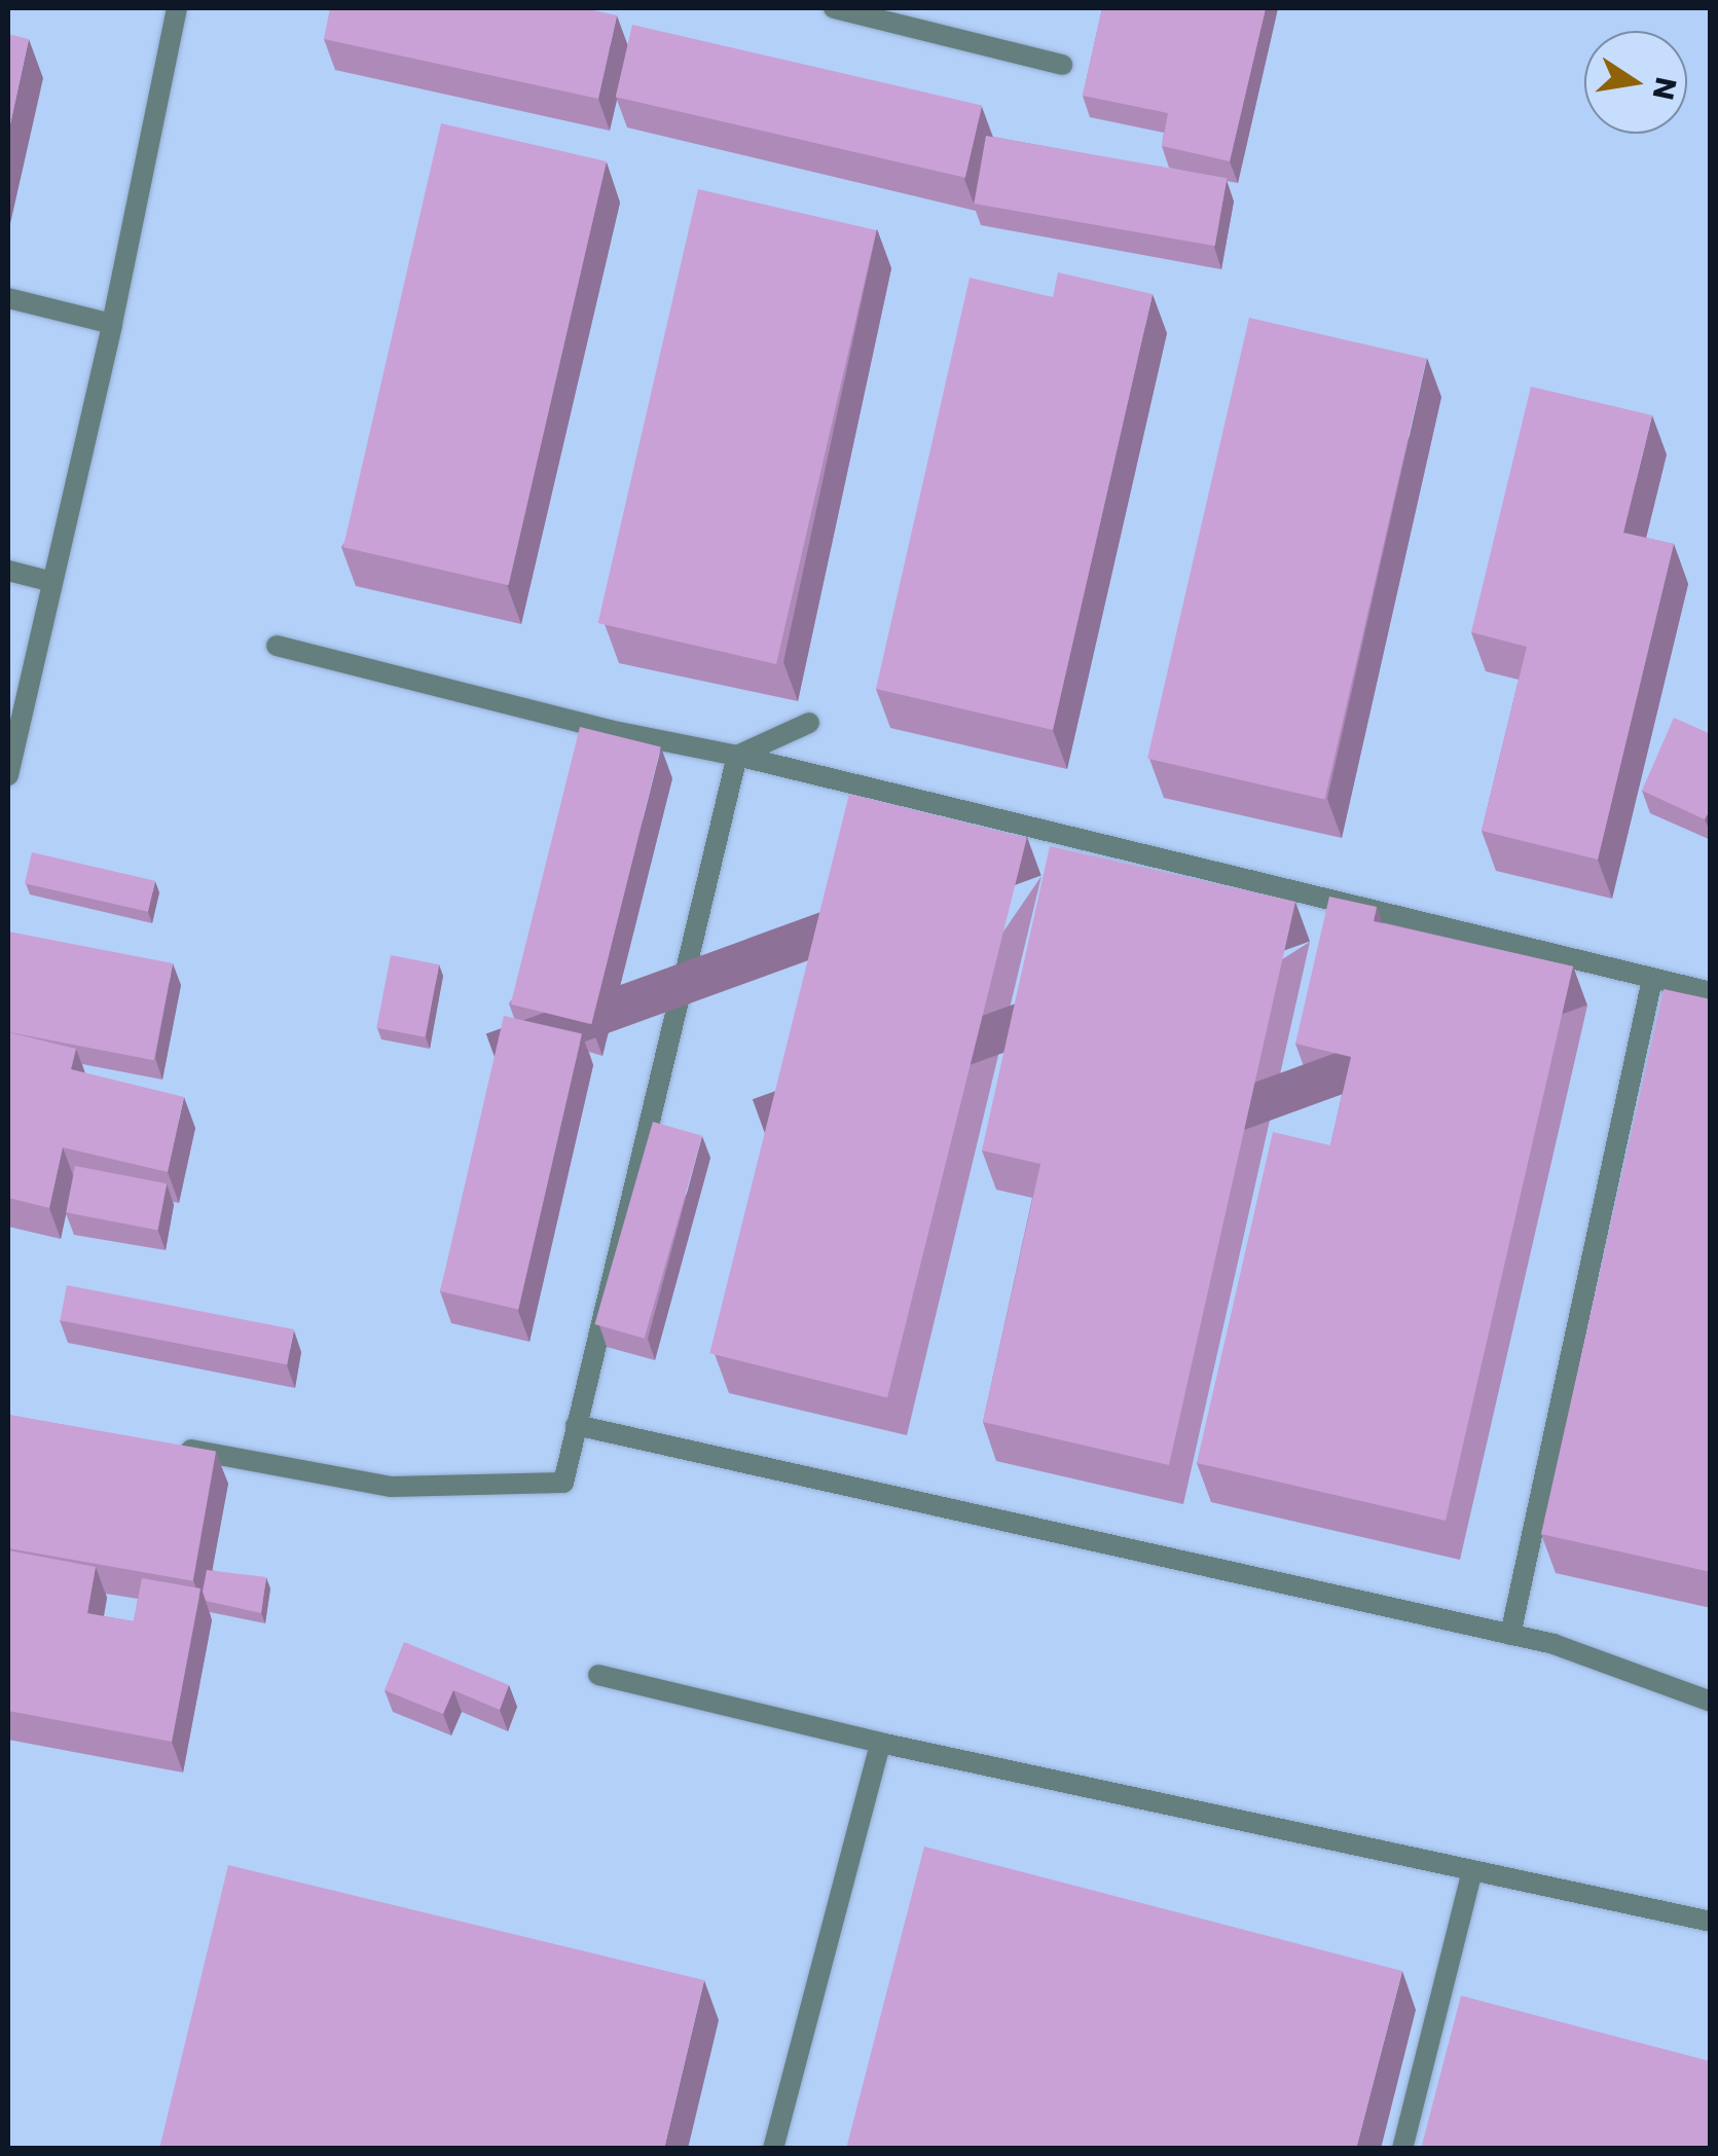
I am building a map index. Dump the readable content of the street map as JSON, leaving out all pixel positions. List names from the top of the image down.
{
  "north": "right"
}
